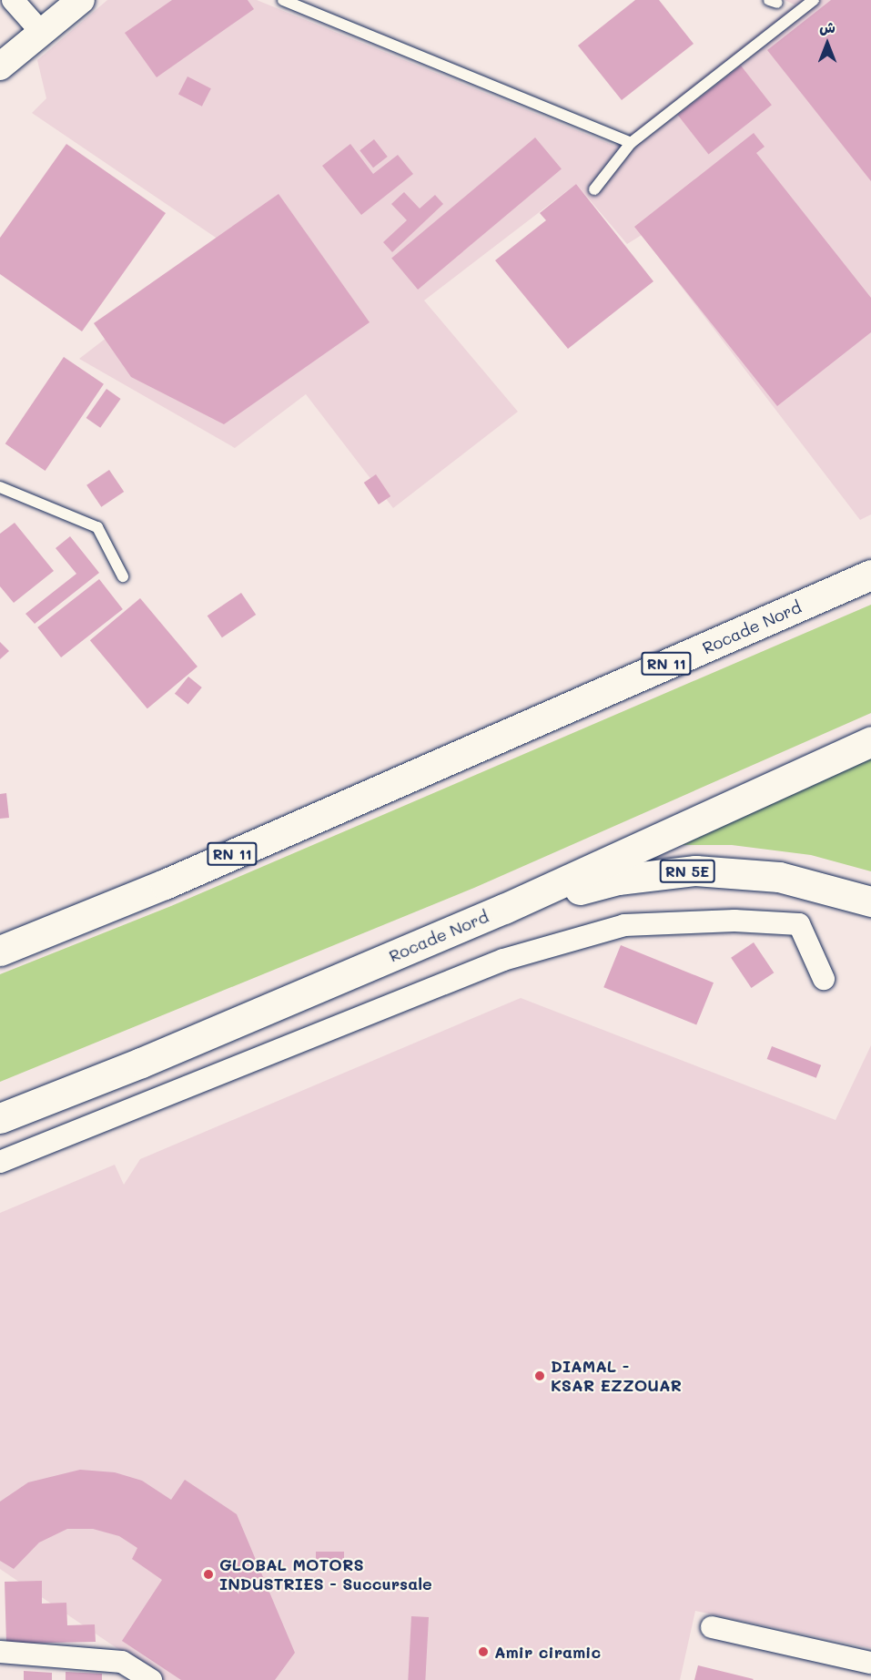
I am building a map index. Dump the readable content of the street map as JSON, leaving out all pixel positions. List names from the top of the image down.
{
  "streets": {
    "highway": ["Rocade Nord", "RN 11", "RN 5E"]
  },
  "crossings": [
    ["Rocade Nord", "RN 5E"]
  ],
  "places": ["DIAMAL - KSAR EZZOUAR", "GLOBAL MOTORS INDUSTRIES - Succursale", "Amir ciramic"],
  "north": "top"
}
